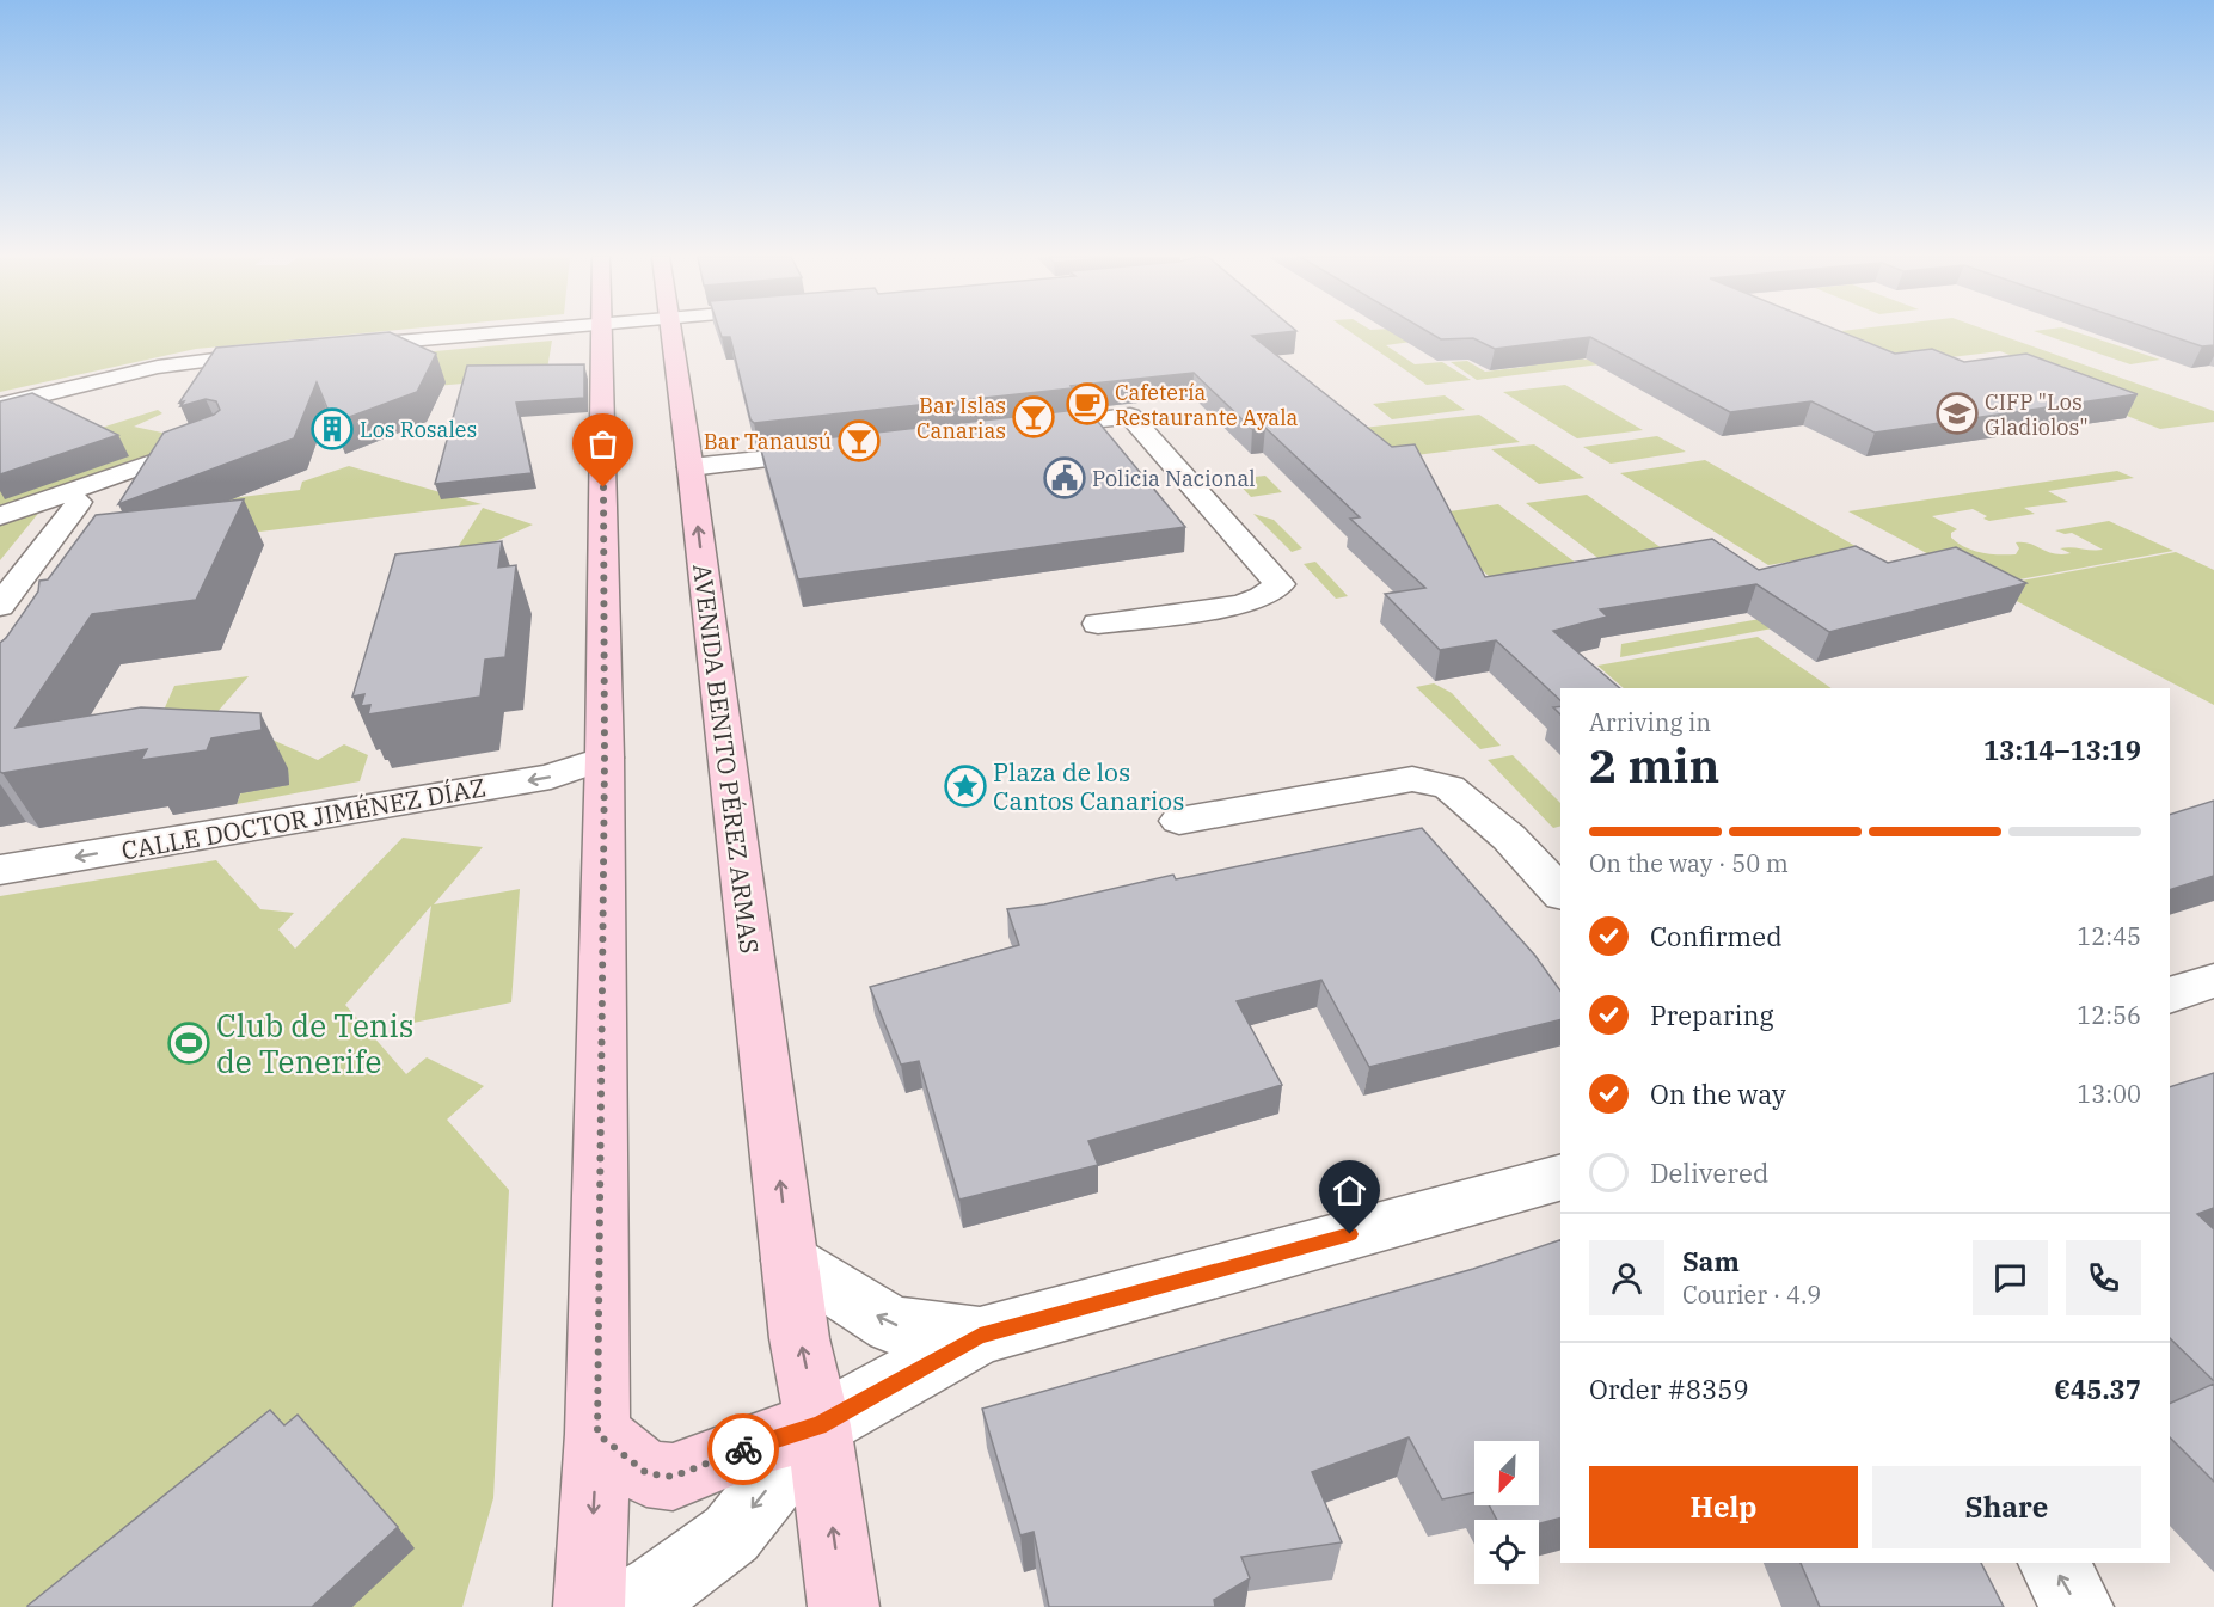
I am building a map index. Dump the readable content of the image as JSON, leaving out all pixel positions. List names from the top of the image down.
{
  "streets": {
    "street": ["AVENIDA BENITO PÉREZ ARMAS", "CALLE DOCTOR JIMÉNEZ DÍAZ"]
  },
  "one_way": ["CALLE DOCTOR JIMÉNEZ DÍAZ"],
  "places": {
    "cafe": ["Cafetería Restaurante Ayala"],
    "school or university": ["CIFP \"Los Gladiolos\""],
    "bar": ["Bar Islas Canarias", "Bar Tanausú"],
    "building": ["Los Rosales"],
    "public building": ["Policia Nacional"],
    "place": ["Plaza de los Cantos Canarios"],
    "sports": ["Club de Tenis de Tenerife"]
  },
  "north": "bottom left",
  "page": {
    "heading": ["2 min", "Arriving in", "13:14–13:19"],
    "panel": [
      "Sam",
      "Courier · 4.9",
      "Order #8359",
      "€45.37"
    ],
    "bar": "On the way · 50 m",
    "list": [
      ["Confirmed", "12:45"],
      ["Preparing", "12:56"],
      ["On the way", "13:00"],
      "Delivered"
    ],
    "buttons": ["Help", "Share"]
  }
}
